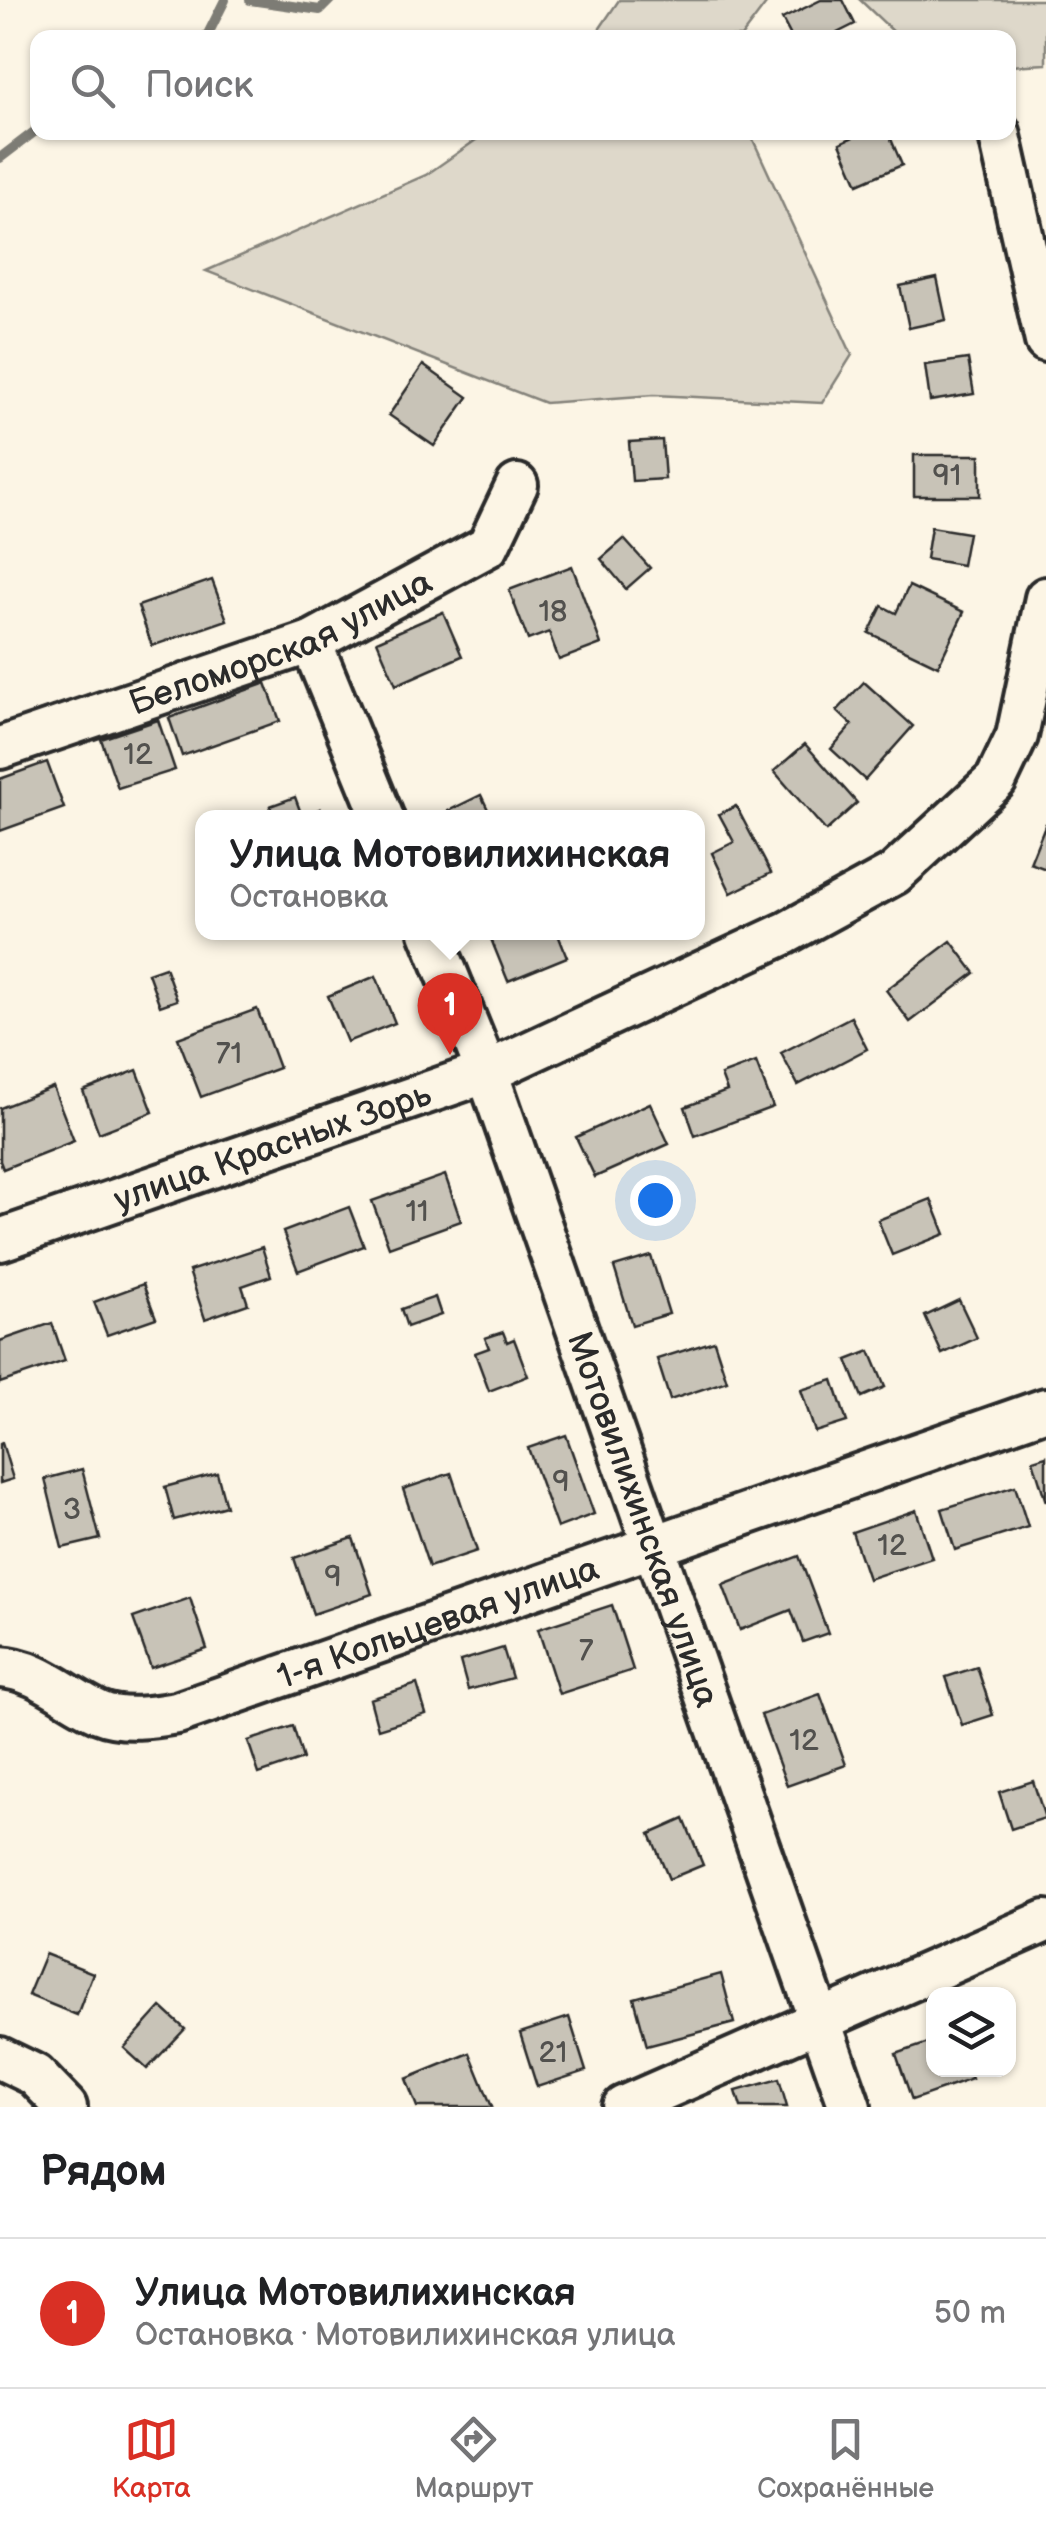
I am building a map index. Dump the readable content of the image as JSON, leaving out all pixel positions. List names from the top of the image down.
{
  "streets": {
    "street": [
      "Беломорская улица",
      "улица Красных Зорь",
      "Мотовилихинская улица",
      "1-я Кольцевая улица"
    ]
  },
  "crossings": [
    ["улица Красных Зорь", "Мотовилихинская улица"],
    ["Мотовилихинская улица", "1-я Кольцевая улица"]
  ],
  "house_numbers": [
    "91",
    "18",
    "12",
    "71",
    "11",
    "9",
    "3",
    "12",
    "9",
    "7",
    "12",
    "21"
  ],
  "page": {
    "search": "Поиск",
    "popup": ["Улица Мотовилихинская", "Остановка"],
    "pins": "1",
    "heading": "Рядом",
    "list": [
      {
        "mark": "1",
        "name": "Улица Мотовилихинская",
        "note": "Остановка · Мотовилихинская улица",
        "value": "50 m"
      }
    ],
    "nav": ["Карта", "Маршрут", "Сохранённые"]
  }
}
